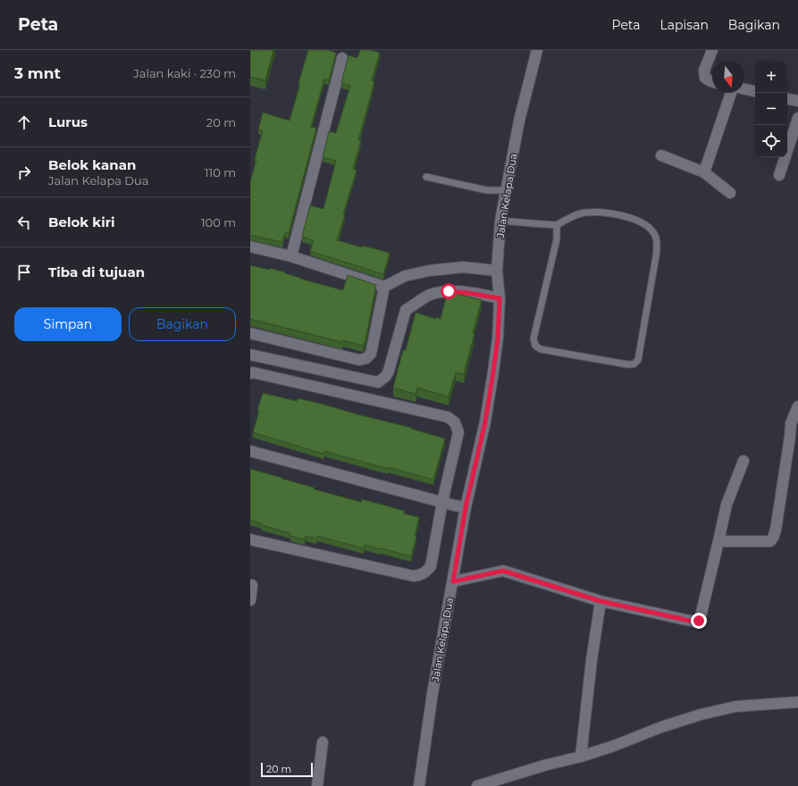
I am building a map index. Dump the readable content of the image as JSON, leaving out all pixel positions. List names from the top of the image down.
{
  "streets": {
    "street": ["Jalan Kelapa Dua"]
  },
  "scale_bar": "20 m",
  "north": "bottom",
  "page": {
    "header": "Peta",
    "nav": ["Peta", "Lapisan", "Bagikan"],
    "heading": ["3 mnt", "Jalan kaki · 230 m"],
    "map_buttons": ["+", "−"],
    "list": [
      ["Lurus", "20 m"],
      ["Belok kanan", "Jalan Kelapa Dua", "110 m"],
      ["Belok kiri", "100 m"],
      "Tiba di tujuan"
    ],
    "buttons": ["Simpan", "Bagikan"],
    "scale": "20 m"
  }
}
